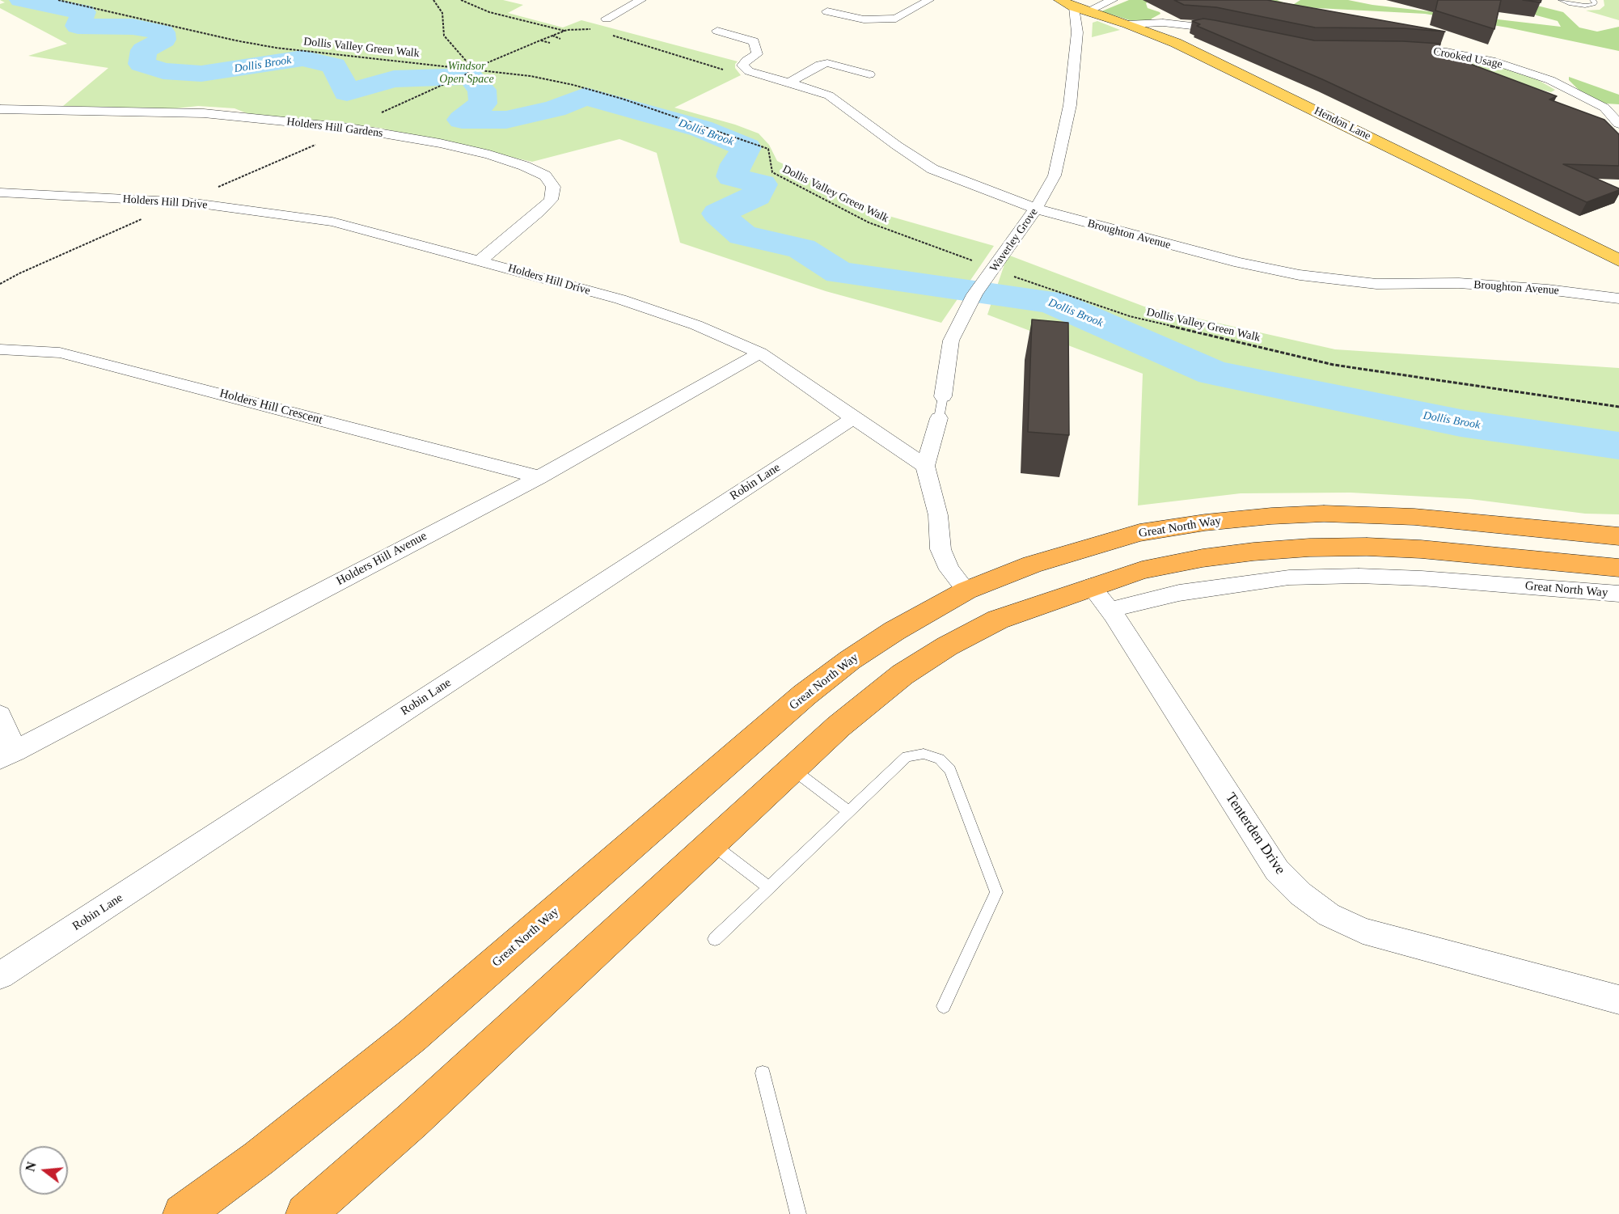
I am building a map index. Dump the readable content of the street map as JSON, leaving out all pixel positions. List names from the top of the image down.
{
  "streets": {
    "highway": ["Great North Way"],
    "main road": ["Hendon Lane"],
    "street": [
      "Crooked Usage",
      "Holders Hill Gardens",
      "Holders Hill Drive",
      "Broughton Avenue",
      "Waverley Grove",
      "Holders Hill Crescent",
      "Robin Lane",
      "Holders Hill Avenue",
      "Tenterden Drive"
    ],
    "path": ["Dollis Valley Green Walk"]
  },
  "crossings": [
    ["Dollis Valley Green Walk", "Waverley Grove"],
    ["Hendon Lane", "Waverley Grove"],
    ["Holders Hill Gardens", "Holders Hill Drive"],
    ["Holders Hill Drive", "Waverley Grove"],
    ["Holders Hill Drive", "Robin Lane"],
    ["Holders Hill Drive", "Holders Hill Avenue"],
    ["Broughton Avenue", "Waverley Grove"],
    ["Holders Hill Crescent", "Holders Hill Avenue"],
    ["Great North Way", "Tenterden Drive"]
  ],
  "water": ["Dollis Brook"],
  "parks": ["Windsor Open Space"],
  "north": "left"
}
